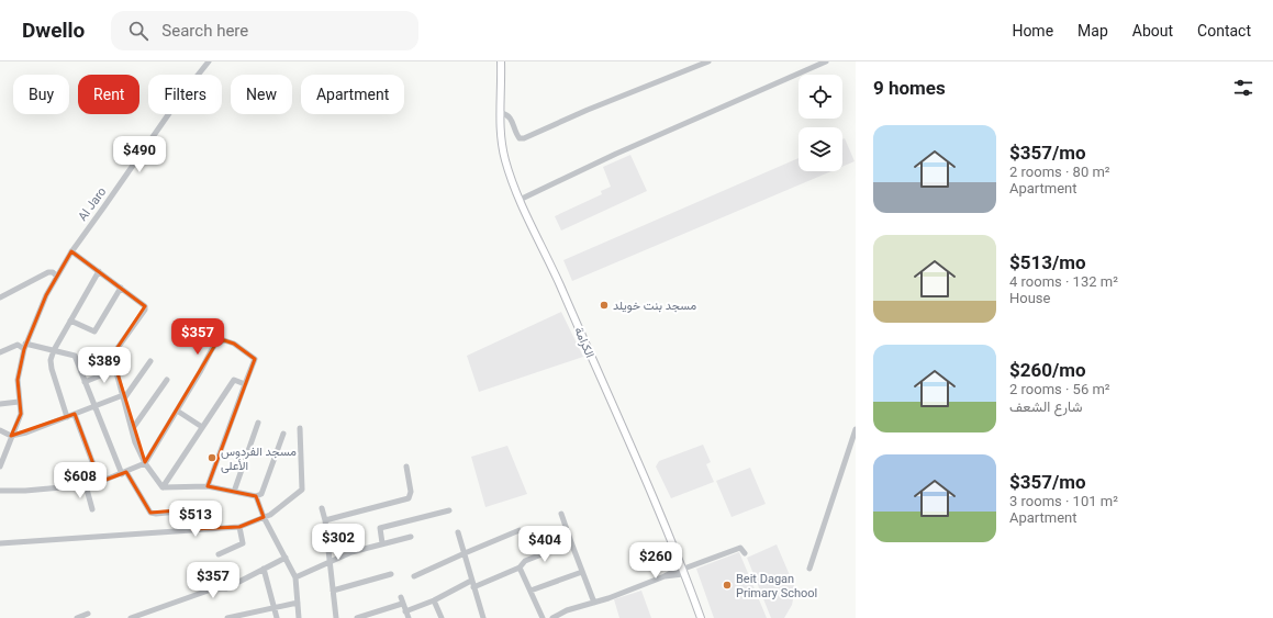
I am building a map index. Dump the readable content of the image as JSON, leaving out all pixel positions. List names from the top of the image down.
{
  "streets": {
    "main road": ["الكرامة"],
    "street": ["Al Jaro"]
  },
  "places": ["مسجد بنت خويلد", "مسجد الفردوس الأعلى", "Beit Dagan Primary School"],
  "page": {
    "header": "Dwello",
    "search": "Search here",
    "nav": [
      "Home",
      "Map",
      "About",
      "Contact"
    ],
    "heading": "9 homes",
    "chip": [
      "Buy",
      "Rent",
      "Filters",
      "New",
      "Apartment"
    ],
    "list": [
      {
        "name": "$357/mo",
        "note": "2 rooms · 80 m² · Apartment"
      },
      {
        "name": "$513/mo",
        "note": "4 rooms · 132 m² · House"
      },
      {
        "name": "$260/mo",
        "note": "2 rooms · 56 m² · شارع الشعف"
      },
      {
        "name": "$357/mo",
        "note": "3 rooms · 101 m² · Apartment"
      }
    ],
    "price": [
      "$490",
      "$357",
      "$389",
      "$608",
      "$513",
      "$302",
      "$404",
      "$260",
      "$357"
    ]
  }
}
